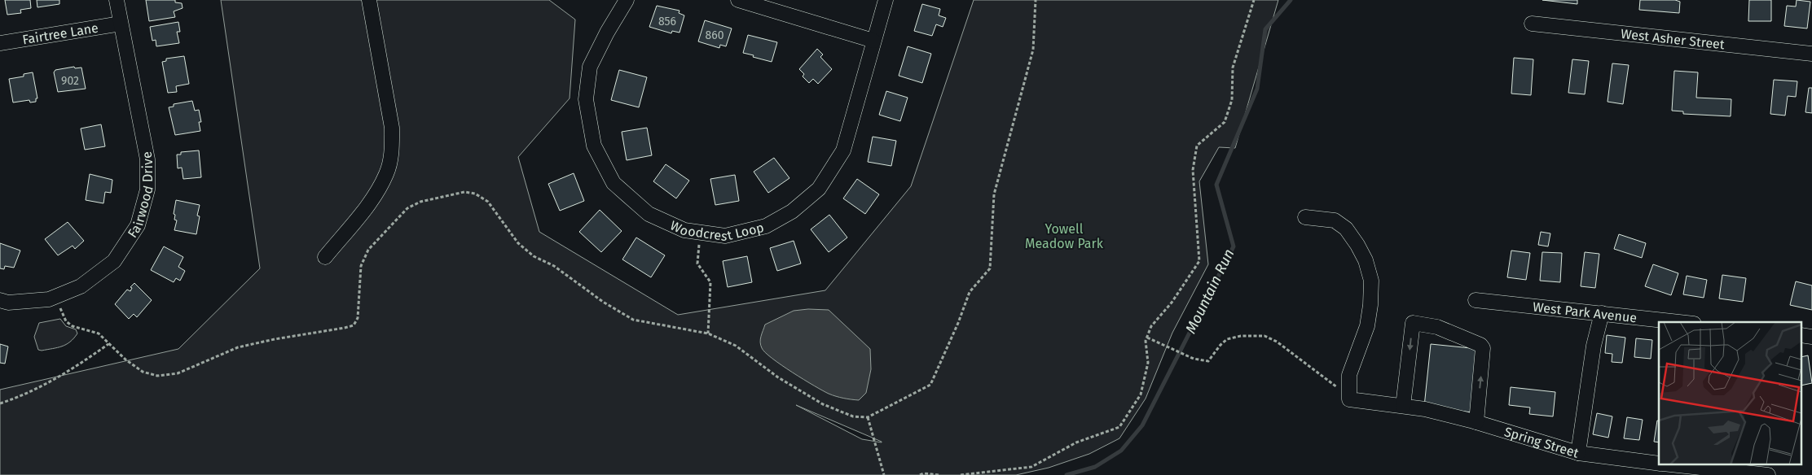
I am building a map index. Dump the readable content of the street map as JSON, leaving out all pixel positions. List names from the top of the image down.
{
  "streets": {
    "street": [
      "Fairtree Lane",
      "West Asher Street",
      "Fairwood Drive",
      "Woodcrest Loop",
      "West Park Avenue",
      "Spring Street"
    ]
  },
  "crossings": [
    ["Fairtree Lane", "Fairwood Drive"]
  ],
  "water": ["Mountain Run"],
  "parks": ["Yowell Meadow Park"],
  "house_numbers": ["856", "860", "902"]
}
